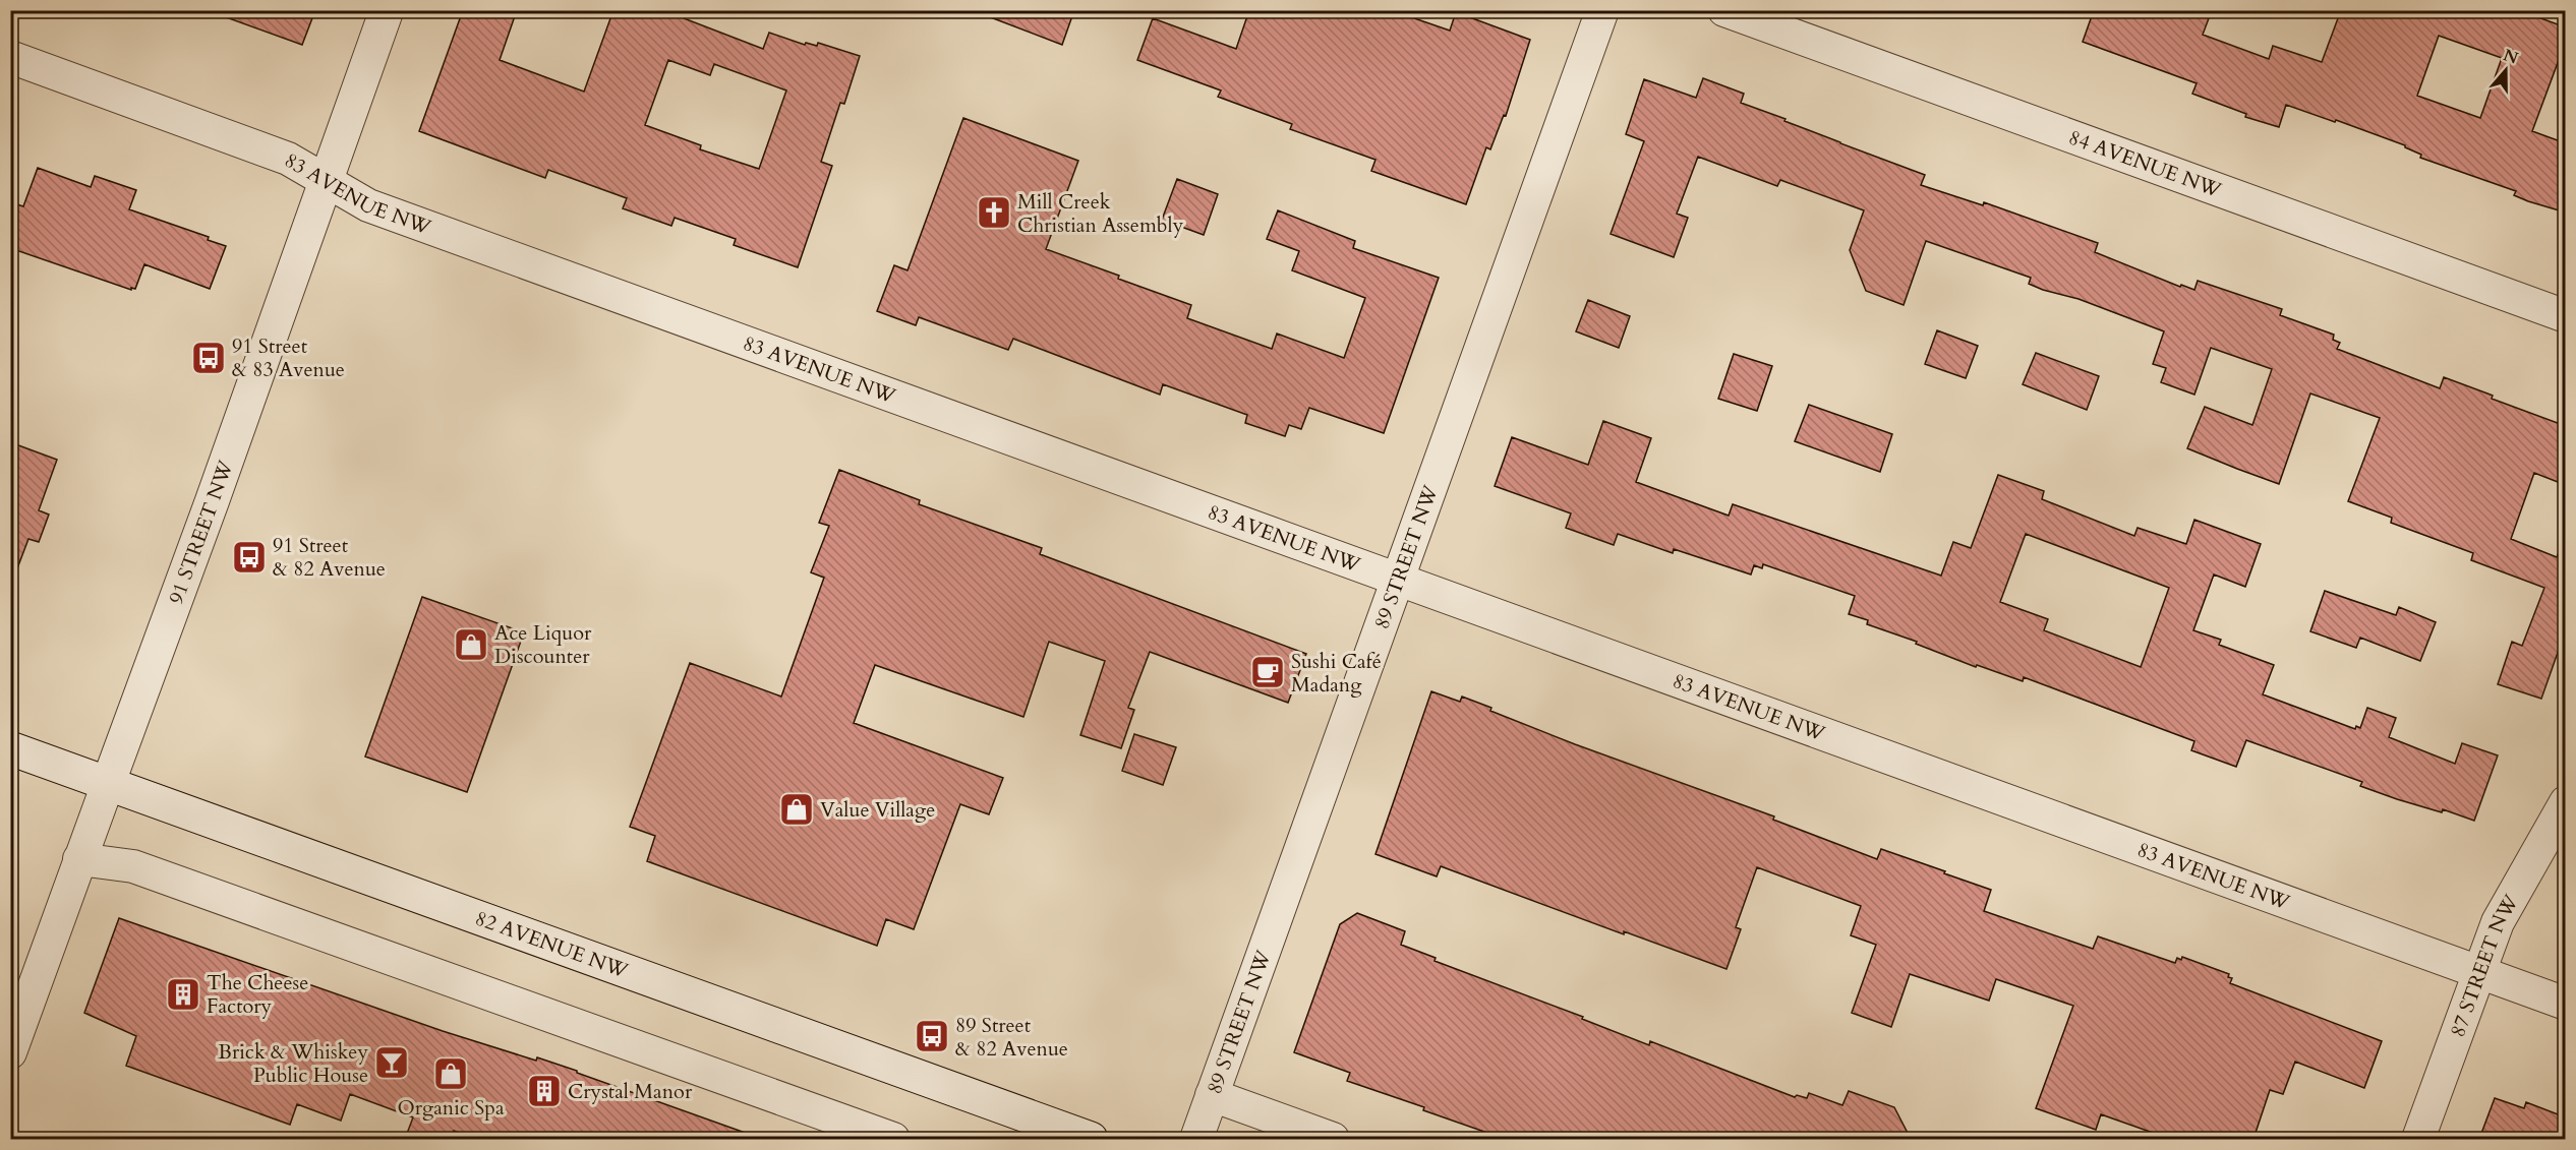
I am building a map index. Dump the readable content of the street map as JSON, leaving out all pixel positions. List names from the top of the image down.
{
  "streets": {
    "main road": ["91 STREET NW", "82 AVENUE NW"],
    "street": [
      "84 AVENUE NW",
      "83 AVENUE NW",
      "89 STREET NW",
      "87 STREET NW"
    ]
  },
  "crossings": [
    ["83 AVENUE NW", "91 STREET NW"],
    ["83 AVENUE NW", "89 STREET NW"],
    ["83 AVENUE NW", "87 STREET NW"],
    ["91 STREET NW", "82 AVENUE NW"]
  ],
  "places": {
    "church": ["Mill Creek Christian Assembly"],
    "bus stop": ["91 Street & 83 Avenue", "91 Street & 82 Avenue", "89 Street & 82 Avenue"],
    "shop": ["Ace Liquor Discounter", "Value Village", "Organic Spa"],
    "cafe": ["Sushi Café Madang"],
    "building": ["The Cheese Factory", "Crystal Manor"],
    "bar": ["Brick & Whiskey Public House"]
  },
  "north": "top"
}
